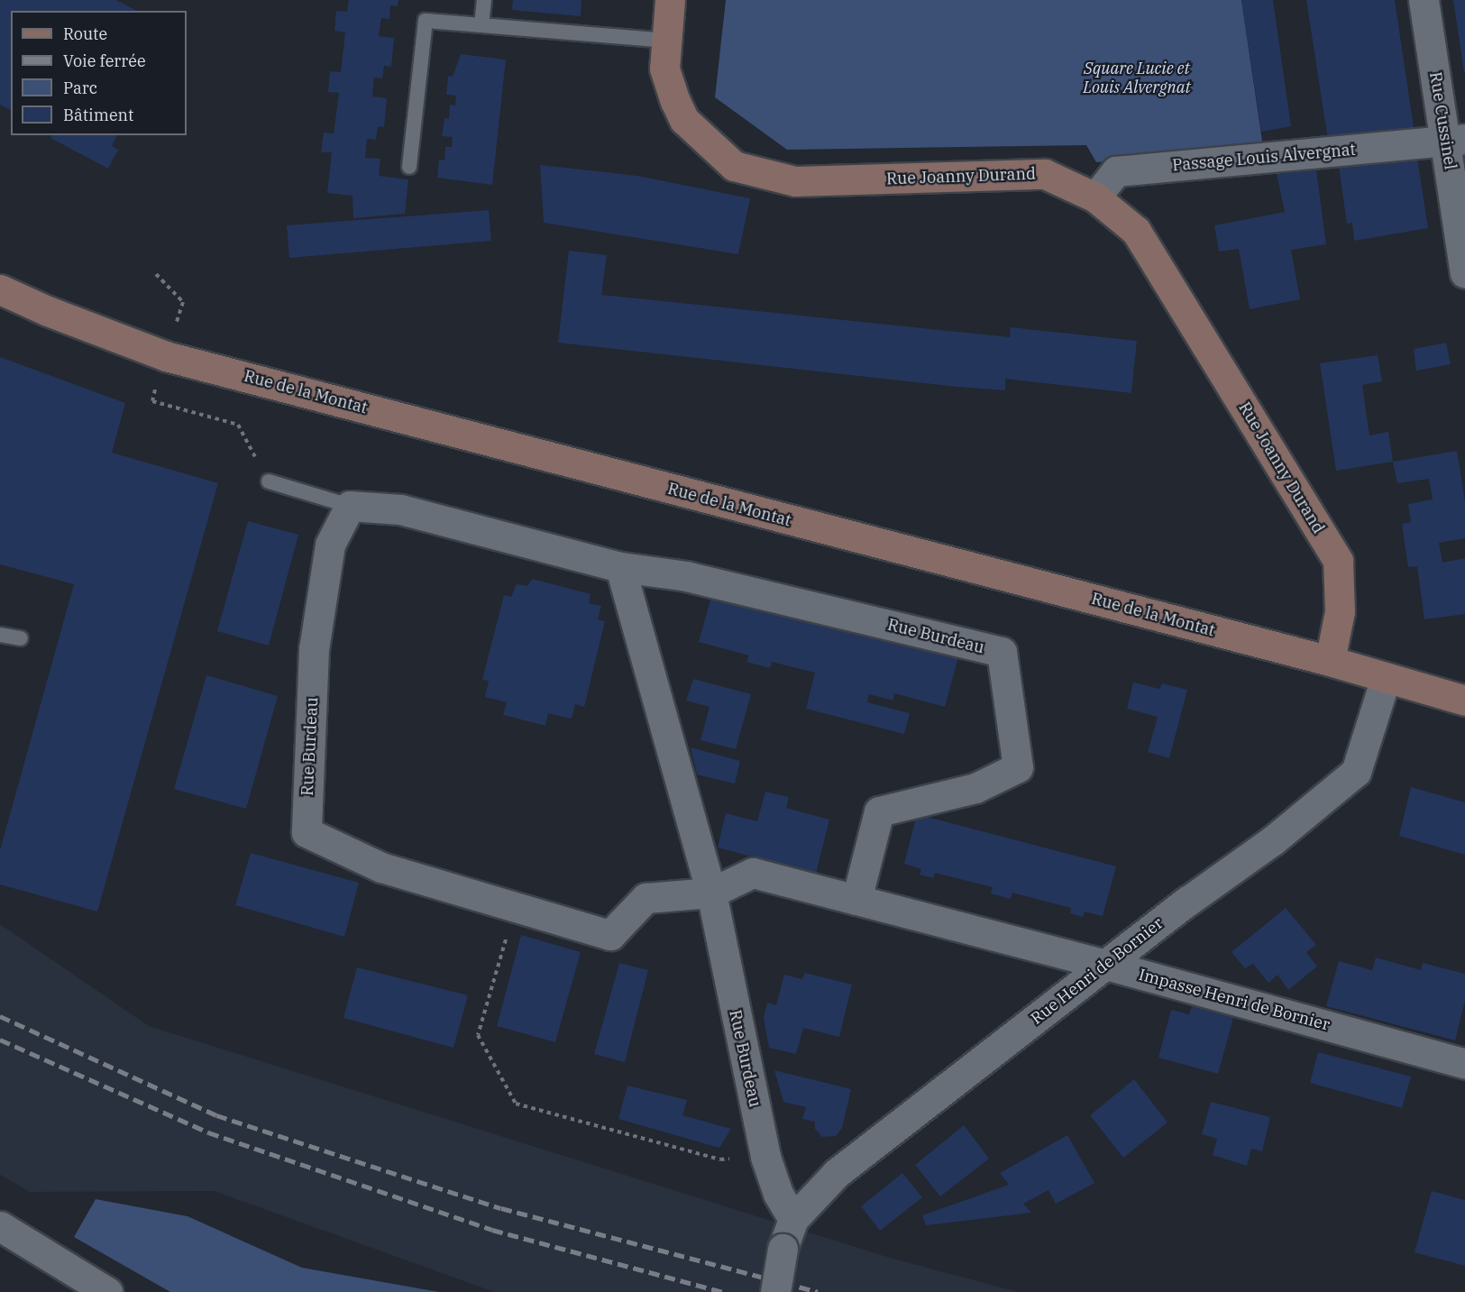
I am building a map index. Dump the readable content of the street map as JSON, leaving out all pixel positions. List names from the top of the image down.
{
  "streets": {
    "main road": ["Rue Joanny Durand", "Rue de la Montat"],
    "street": [
      "Rue Cussinel",
      "Passage Louis Alvergnat",
      "Rue Burdeau",
      "Rue Henri de Bornier",
      "Impasse Henri de Bornier"
    ]
  },
  "crossings": [
    ["Rue Cussinel", "Passage Louis Alvergnat"],
    ["Passage Louis Alvergnat", "Rue Joanny Durand"],
    ["Rue Joanny Durand", "Rue de la Montat"],
    ["Rue de la Montat", "Rue Henri de Bornier"],
    ["Rue Burdeau", "Rue Henri de Bornier"],
    ["Rue Burdeau", "Impasse Henri de Bornier"],
    ["Rue Henri de Bornier", "Impasse Henri de Bornier"]
  ],
  "parks": ["Square Lucie et Louis Alvergnat"],
  "legend": [
    "Route",
    "Voie ferrée",
    "Parc",
    "Bâtiment"
  ]
}
